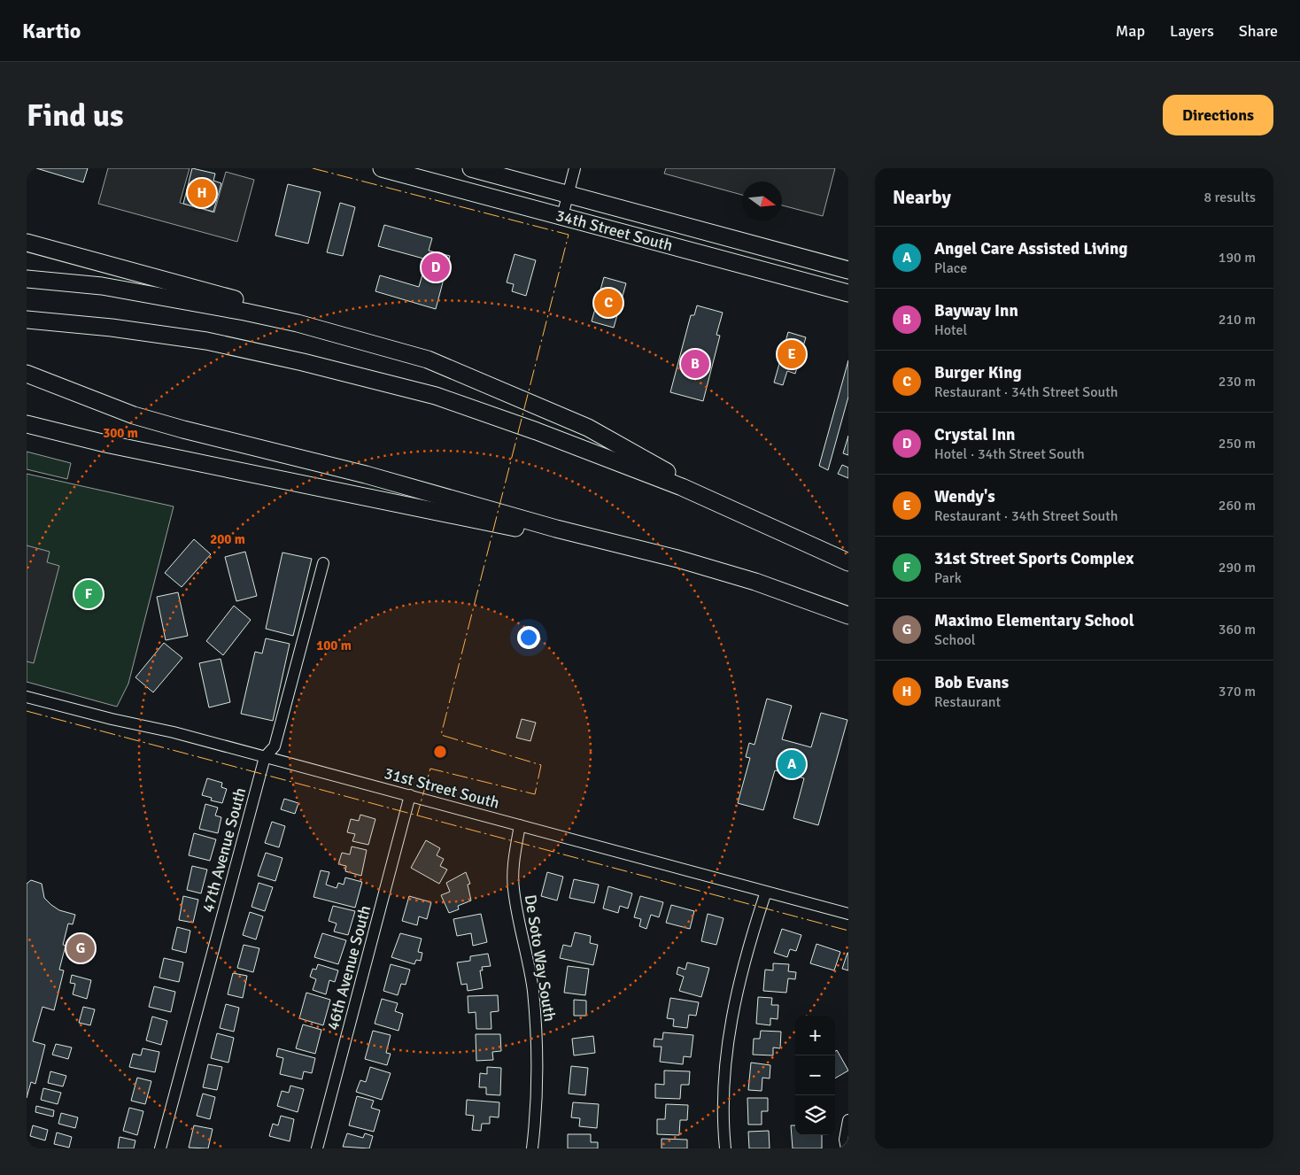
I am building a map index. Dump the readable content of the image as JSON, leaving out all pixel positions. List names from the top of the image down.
{
  "streets": {
    "highway": ["34th Street South"],
    "street": [
      "31st Street South",
      "47th Avenue South",
      "De Soto Way South",
      "46th Avenue South"
    ]
  },
  "crossings": [
    ["31st Street South", "47th Avenue South"],
    ["31st Street South", "De Soto Way South"],
    ["31st Street South", "46th Avenue South"]
  ],
  "north": "right",
  "page": {
    "header": "Kartio",
    "nav": ["Map", "Layers", "Share"],
    "buttons": "Directions",
    "title": "Find us",
    "heading": ["Nearby", "8 results"],
    "pins": [
      "H",
      "D",
      "C",
      "E",
      "B",
      "F",
      "A",
      "G"
    ],
    "list": [
      {
        "mark": "A",
        "name": "Angel Care Assisted Living",
        "note": "Place",
        "value": "190 m"
      },
      {
        "mark": "B",
        "name": "Bayway Inn",
        "note": "Hotel",
        "value": "210 m"
      },
      {
        "mark": "C",
        "name": "Burger King",
        "note": "Restaurant · 34th Street South",
        "value": "230 m"
      },
      {
        "mark": "D",
        "name": "Crystal Inn",
        "note": "Hotel · 34th Street South",
        "value": "250 m"
      },
      {
        "mark": "E",
        "name": "Wendy's",
        "note": "Restaurant · 34th Street South",
        "value": "260 m"
      },
      {
        "mark": "F",
        "name": "31st Street Sports Complex",
        "note": "Park",
        "value": "290 m"
      },
      {
        "mark": "G",
        "name": "Maximo Elementary School",
        "note": "School",
        "value": "360 m"
      },
      {
        "mark": "H",
        "name": "Bob Evans",
        "note": "Restaurant",
        "value": "370 m"
      }
    ],
    "map_buttons": ["+", "−"]
  },
  "rings": ["300 m", "200 m", "100 m"]
}
